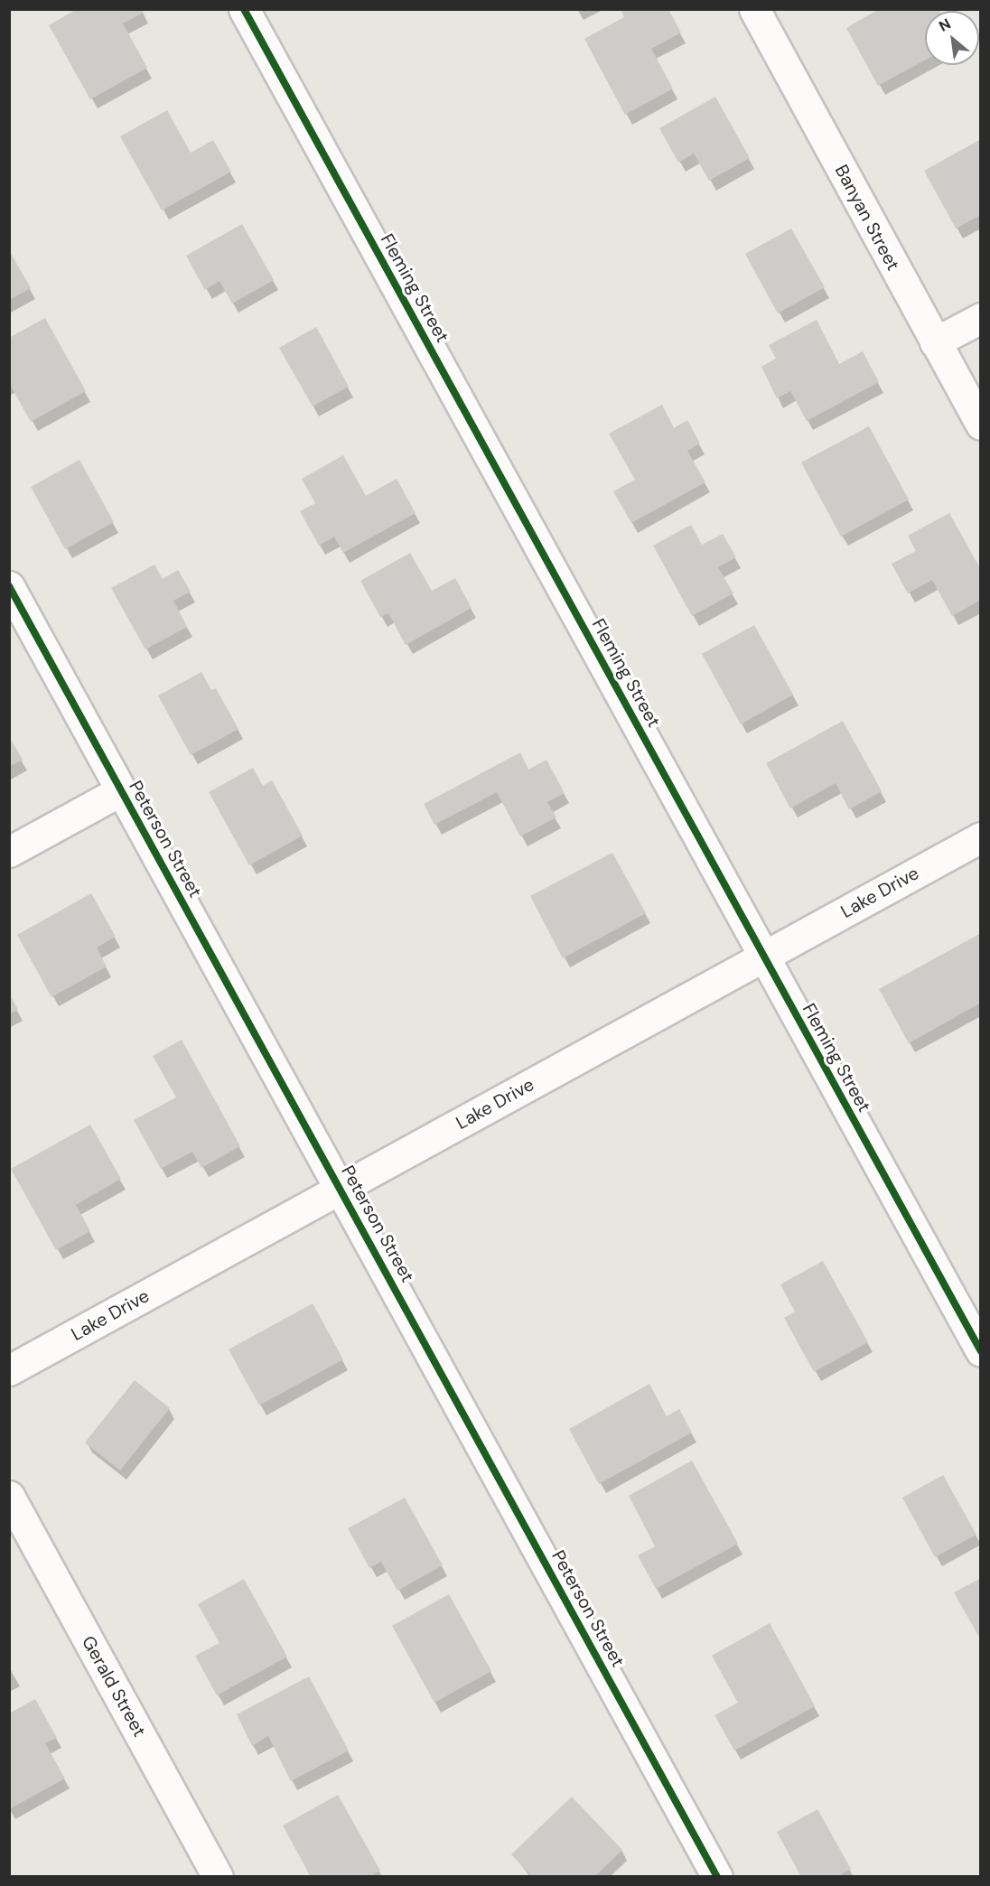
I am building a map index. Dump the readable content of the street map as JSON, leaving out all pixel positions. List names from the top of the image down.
{
  "streets": {
    "street": [
      "Banyan Street",
      "Fleming Street",
      "Peterson Street",
      "Lake Drive",
      "Gerald Street"
    ]
  },
  "crossings": [
    ["Fleming Street", "Lake Drive"],
    ["Peterson Street", "Lake Drive"]
  ],
  "north": "top left"
}
